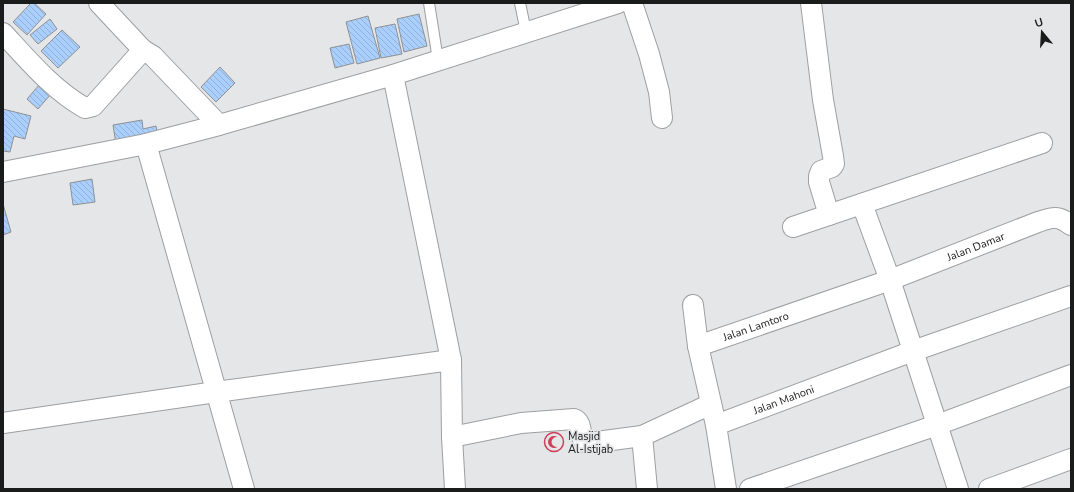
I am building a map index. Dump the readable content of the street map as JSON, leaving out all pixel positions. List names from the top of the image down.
{
  "streets": {
    "street": ["Jalan Damar", "Jalan Lamtoro", "Jalan Mahoni"]
  },
  "crossings": [
    ["Jalan Damar", "Jalan Lamtoro"]
  ],
  "places": {
    "mosque": ["Masjid Al-Istijab"]
  },
  "north": "top"
}
